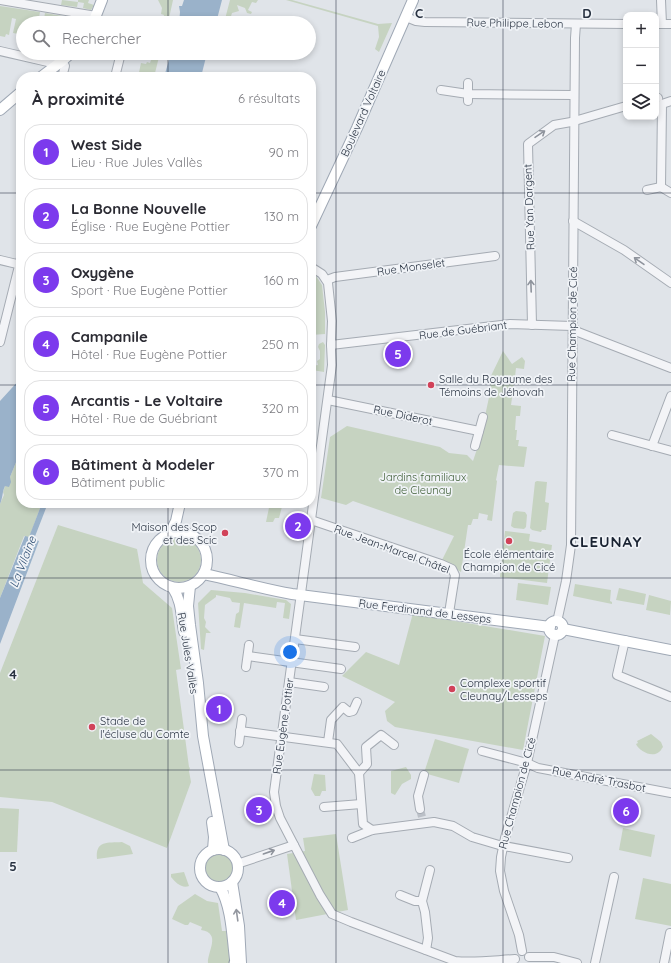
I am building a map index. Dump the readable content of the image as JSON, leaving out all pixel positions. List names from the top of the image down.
{
  "streets": {
    "main road": ["Boulevard Voltaire", "Rue Ferdinand de Lesseps", "Rue Jules Vallès"],
    "street": [
      "Rue Philippe Lebon",
      "Rue Yan Dargent",
      "Rue Monselet",
      "Rue Champion de Cicé",
      "Rue de Guébriant",
      "Rue Diderot",
      "Rue Jean-Marcel Châtel",
      "Rue Eugène Pottier",
      "Rue André Trasbot"
    ]
  },
  "crossings": [
    ["Rue Philippe Lebon", "Boulevard Voltaire"],
    ["Rue Philippe Lebon", "Rue Champion de Cicé"],
    ["Rue Yan Dargent", "Rue Champion de Cicé"],
    ["Rue Yan Dargent", "Rue de Guébriant"],
    ["Rue Monselet", "Rue Eugène Pottier"],
    ["Rue Champion de Cicé", "Rue de Guébriant"],
    ["Rue Champion de Cicé", "Rue Ferdinand de Lesseps"],
    ["Rue Champion de Cicé", "Rue André Trasbot"],
    ["Rue de Guébriant", "Rue Eugène Pottier"],
    ["Rue Diderot", "Rue Eugène Pottier"],
    ["Rue Jean-Marcel Châtel", "Rue Ferdinand de Lesseps"],
    ["Rue Jean-Marcel Châtel", "Rue Eugène Pottier"],
    ["Rue Ferdinand de Lesseps", "Rue Jules Vallès"],
    ["Rue Ferdinand de Lesseps", "Rue Eugène Pottier"]
  ],
  "one_way": ["Rue Yan Dargent"],
  "districts": ["CLEUNAY"],
  "water": ["La Vilaine"],
  "parks": ["Jardins familiaux de Cleunay"],
  "places": [
    "Salle du Royaume des Témoins de Jéhovah",
    "Maison des Scop et des Scic",
    "École élémentaire Champion de Cicé",
    "Complexe sportif Cleunay/Lesseps",
    "Stade de l'écluse du Comte"
  ],
  "page": {
    "map_buttons": ["+", "−"],
    "search": "Rechercher",
    "heading": ["À proximité", "6 résultats"],
    "list": [
      {
        "mark": "1",
        "name": "West Side",
        "note": "Lieu · Rue Jules Vallès",
        "value": "90 m"
      },
      {
        "mark": "2",
        "name": "La Bonne Nouvelle",
        "note": "Église · Rue Eugène Pottier",
        "value": "130 m"
      },
      {
        "mark": "3",
        "name": "Oxygène",
        "note": "Sport · Rue Eugène Pottier",
        "value": "160 m"
      },
      {
        "mark": "4",
        "name": "Campanile",
        "note": "Hôtel · Rue Eugène Pottier",
        "value": "250 m"
      },
      {
        "mark": "5",
        "name": "Arcantis - Le Voltaire",
        "note": "Hôtel · Rue de Guébriant",
        "value": "320 m"
      },
      {
        "mark": "6",
        "name": "Bâtiment à Modeler",
        "note": "Bâtiment public",
        "value": "370 m"
      }
    ],
    "pins": [
      "5",
      "2",
      "1",
      "3",
      "6",
      "4"
    ]
  },
  "grid": {
    "columns": ["C", "D"],
    "rows": ["4", "5"]
  }
}
